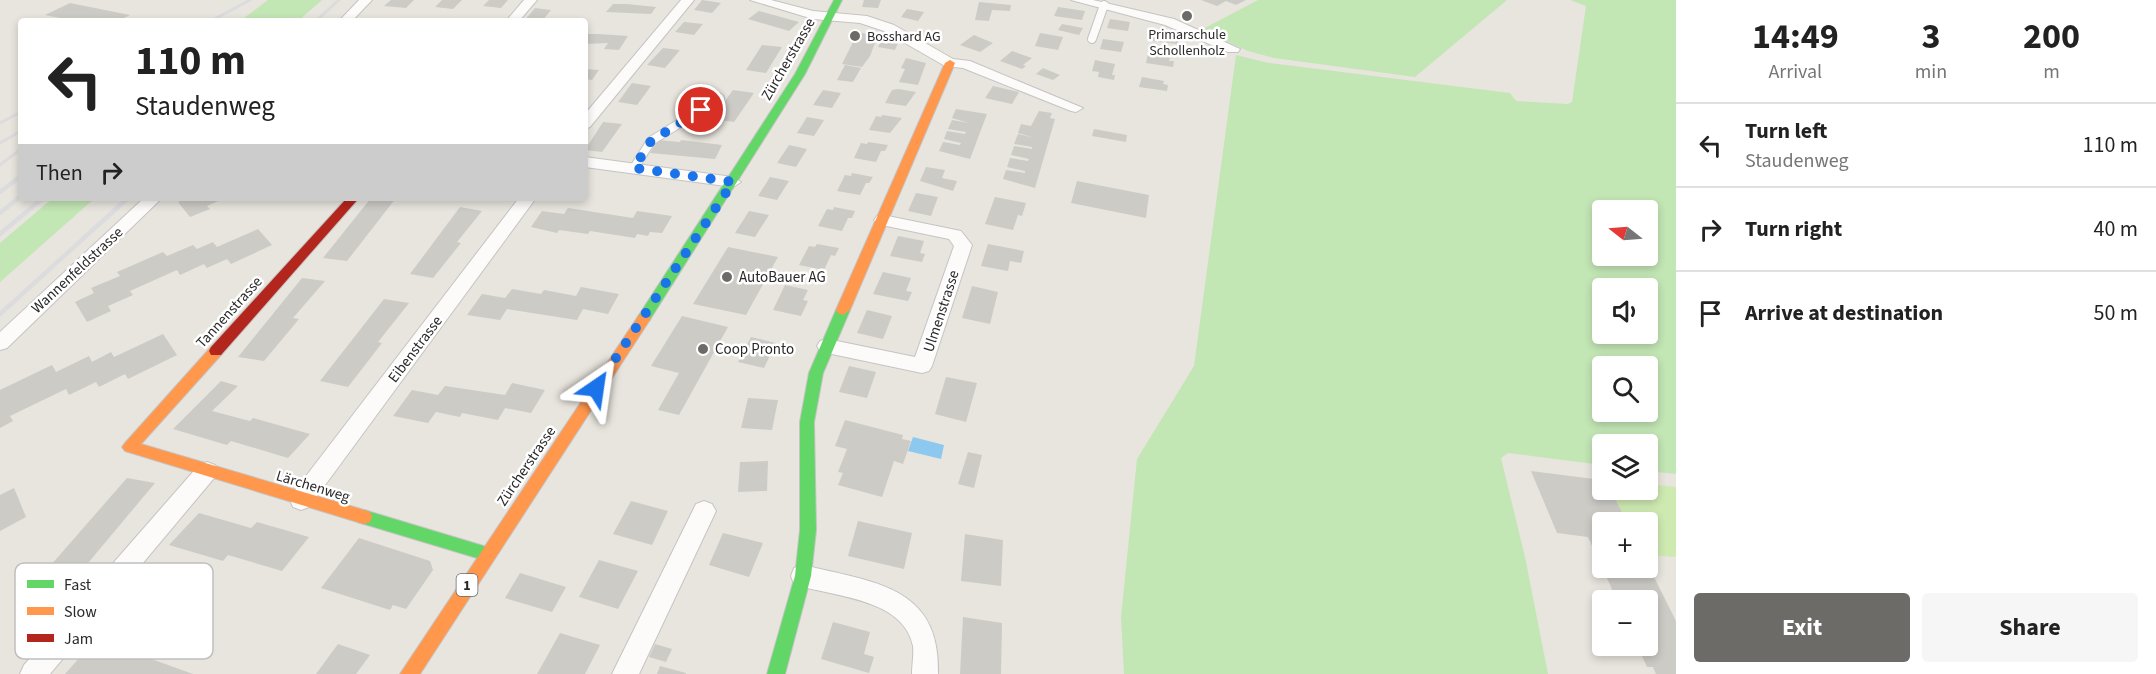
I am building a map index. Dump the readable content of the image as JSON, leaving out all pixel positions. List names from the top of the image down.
{
  "streets": {
    "street": [
      "Zürcherstrasse",
      "Wannenfeldstrasse",
      "Ulmenstrasse",
      "Tannenstrasse",
      "Eibenstrasse",
      "Lärchenweg",
      "1"
    ]
  },
  "crossings": [
    ["Zürcherstrasse", "Lärchenweg"],
    ["Tannenstrasse", "Lärchenweg"],
    ["Eibenstrasse", "Lärchenweg"]
  ],
  "places": [
    "Primarschule Schollenholz",
    "Bosshard AG",
    "AutoBauer AG",
    "Coop Pronto"
  ],
  "legend": ["Fast", "Slow", "Jam"],
  "north": "left",
  "page": {
    "eta": [
      "14:49",
      "Arrival",
      "3",
      "min",
      "200",
      "m"
    ],
    "turn": ["110 m", "Staudenweg"],
    "list": [
      {
        "name": "Turn left",
        "note": "Staudenweg",
        "value": "110 m"
      },
      {
        "name": "Turn right",
        "value": "40 m"
      },
      {
        "name": "Arrive at destination",
        "value": "50 m"
      }
    ],
    "then": "Then",
    "map_buttons": ["+", "−"],
    "buttons": ["Exit", "Share"]
  }
}
